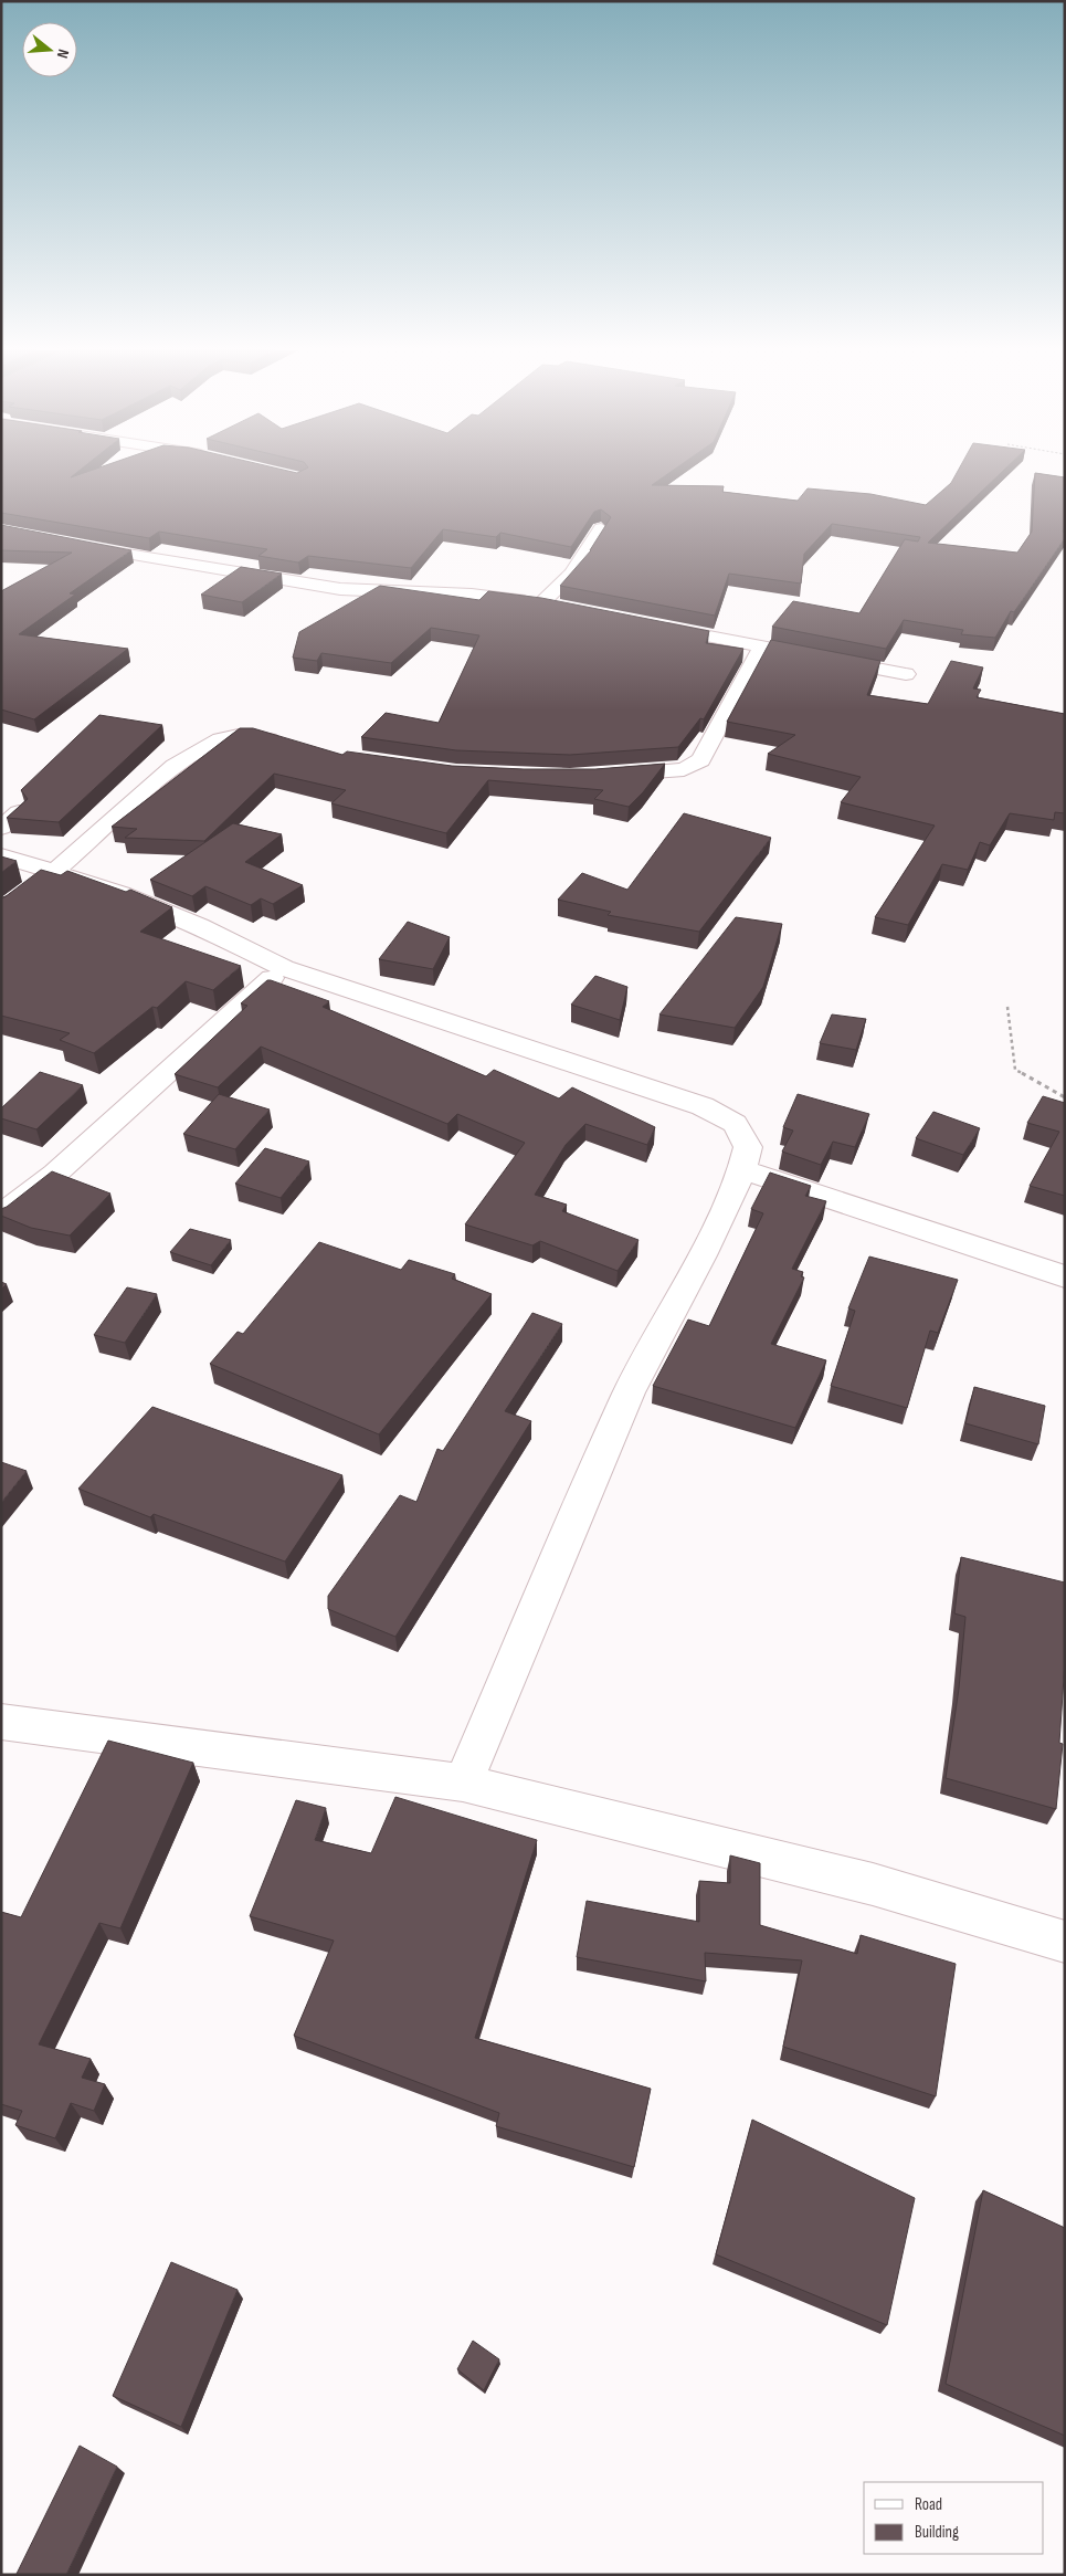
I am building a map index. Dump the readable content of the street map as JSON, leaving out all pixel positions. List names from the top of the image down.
{
  "legend": ["Road", "Building"],
  "north": "right"
}
